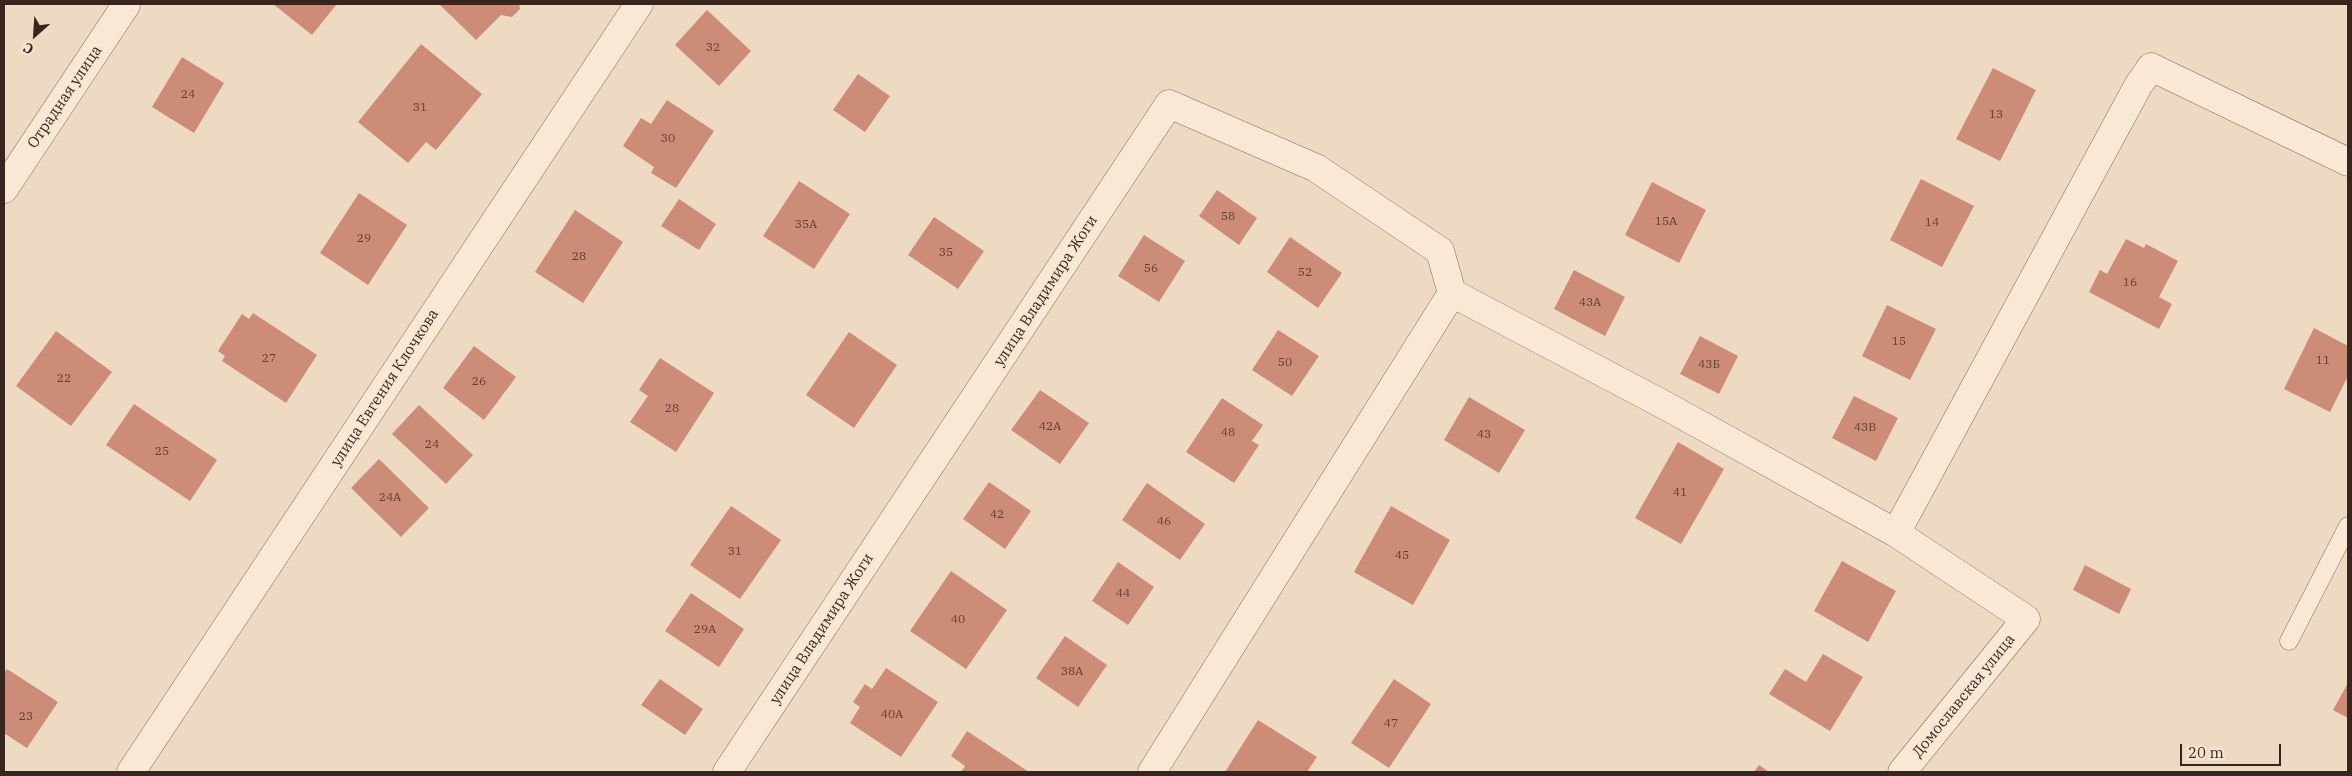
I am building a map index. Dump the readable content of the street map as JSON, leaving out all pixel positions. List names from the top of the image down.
{
  "streets": {
    "street": [
      "Отрадная улица",
      "улица Владимира Жоги",
      "улица Евгения Клочкова",
      "Домославская улица"
    ]
  },
  "house_numbers": [
    "32",
    "24",
    "31",
    "13",
    "30",
    "58",
    "15А",
    "14",
    "35А",
    "29",
    "35",
    "28",
    "56",
    "52",
    "16",
    "43А",
    "15",
    "27",
    "11",
    "50",
    "43Б",
    "22",
    "26",
    "28",
    "42А",
    "43В",
    "48",
    "43",
    "24",
    "25",
    "41",
    "24А",
    "42",
    "46",
    "31",
    "45",
    "44",
    "40",
    "29А",
    "38А",
    "40А",
    "23",
    "47"
  ],
  "scale_bar": "20 m",
  "north": "bottom left"
}
